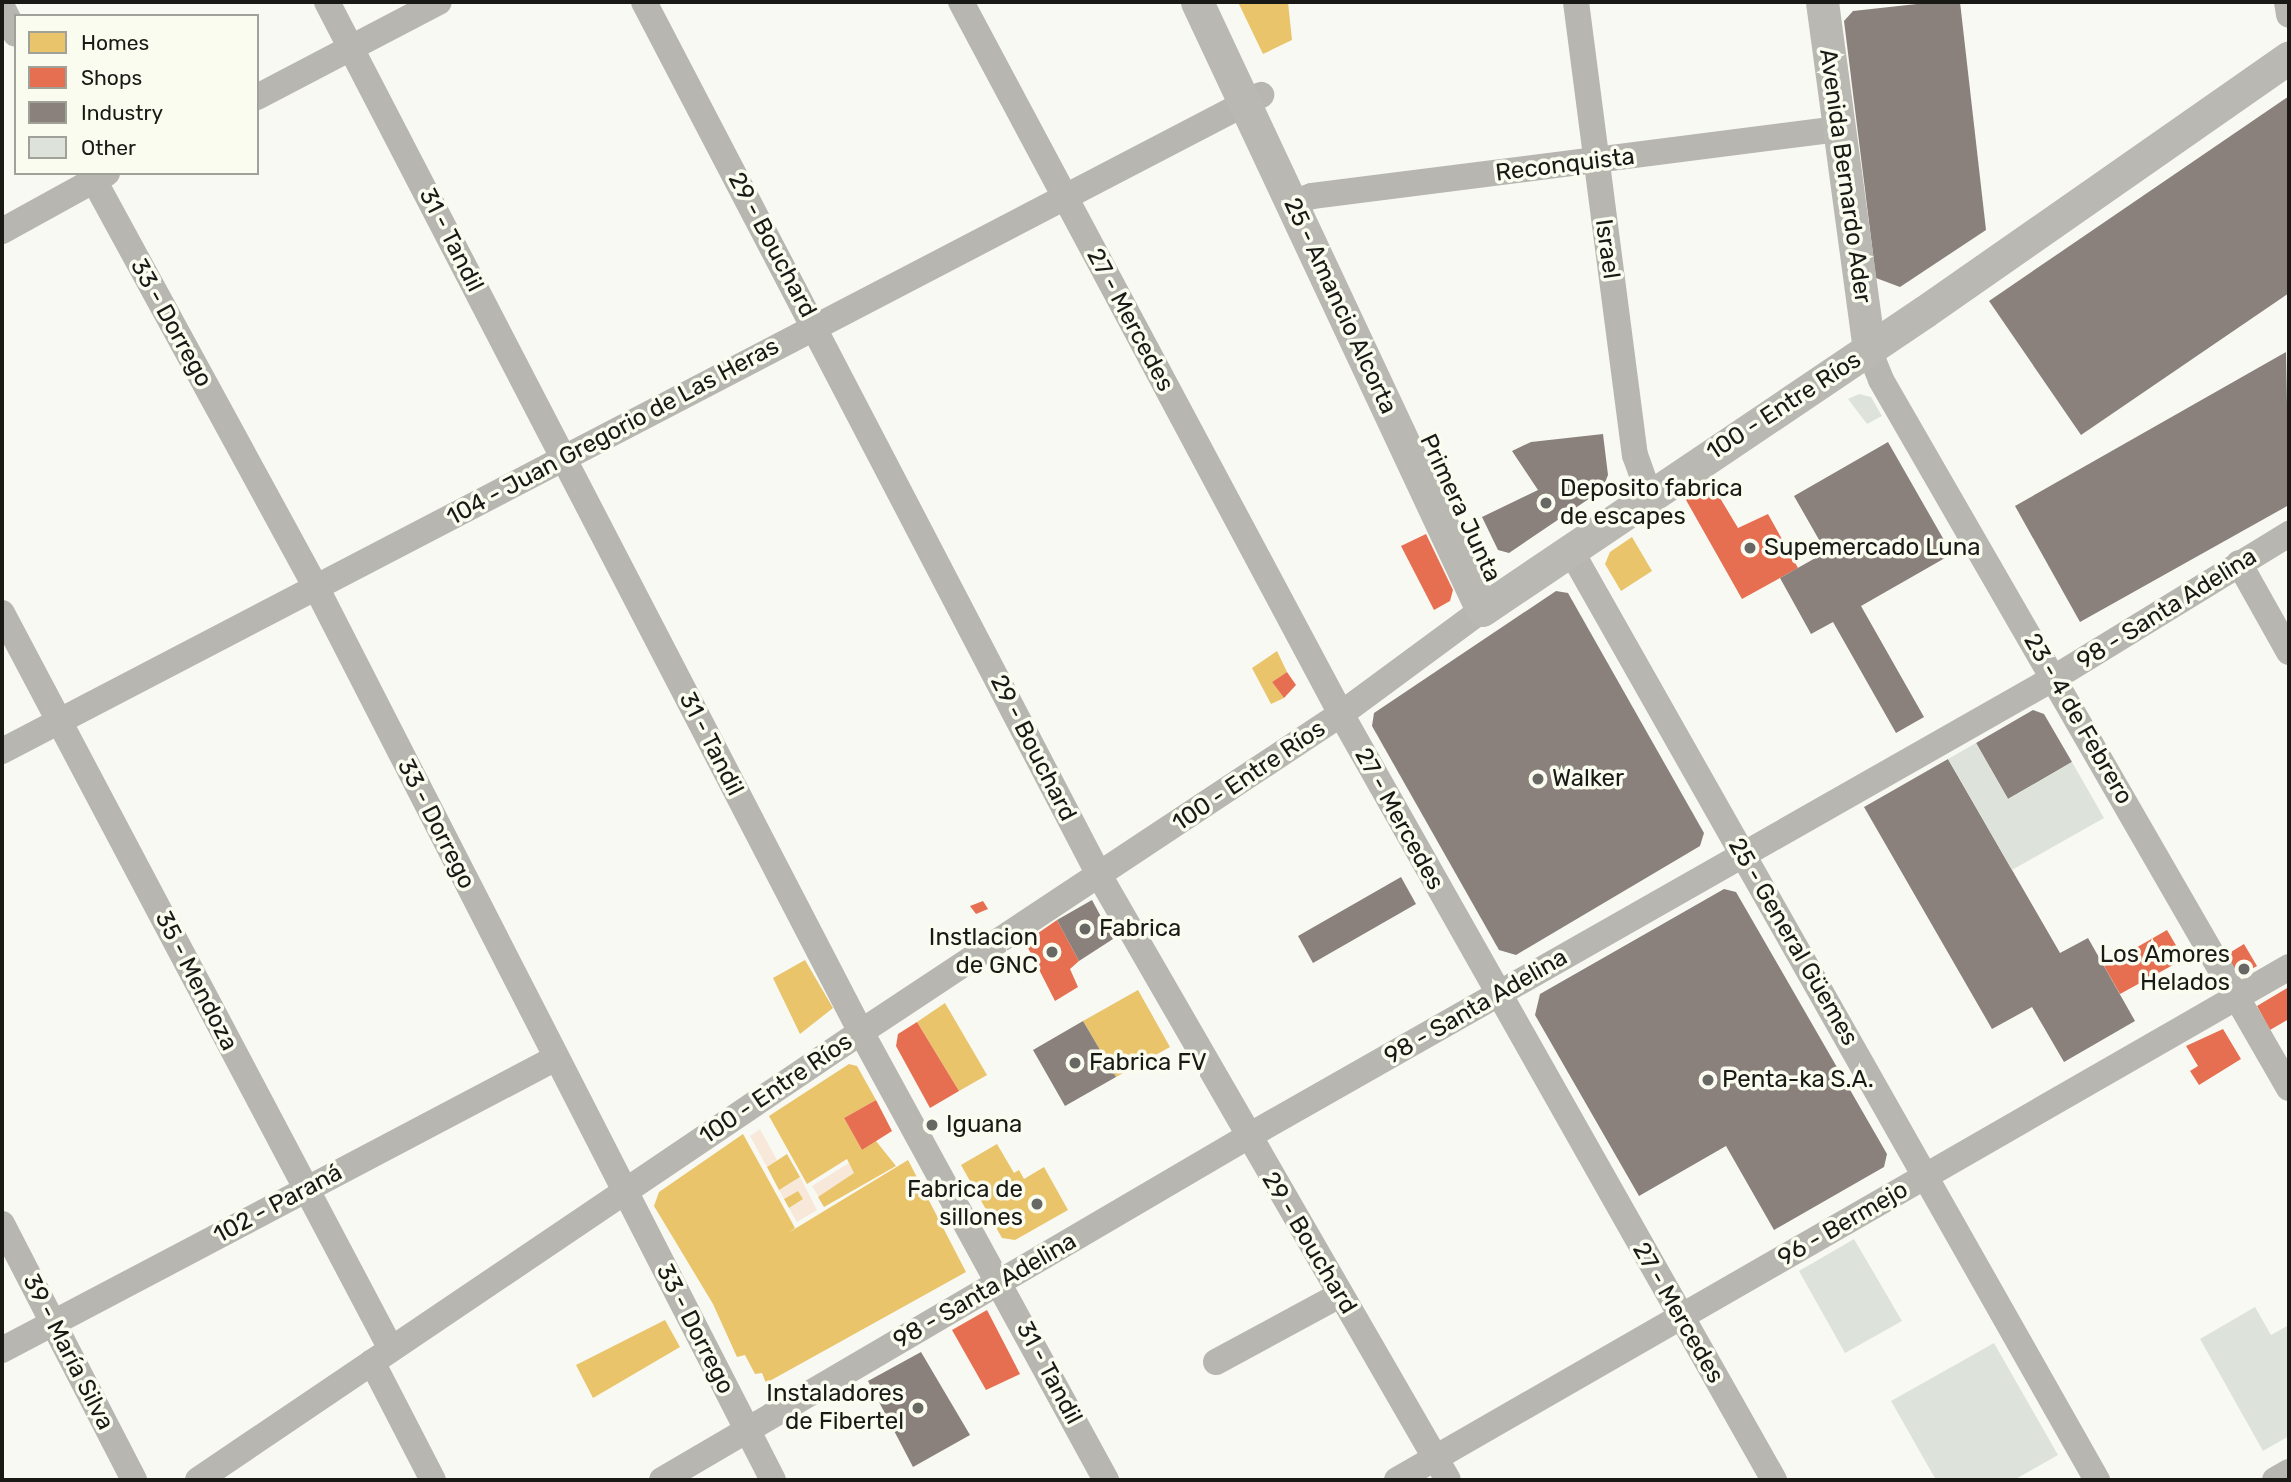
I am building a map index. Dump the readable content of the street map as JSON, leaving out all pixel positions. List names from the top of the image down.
{
  "streets": {
    "main road": ["Avenida Bernardo Ader", "100 - Entre Ríos", "Primera Junta"],
    "street": [
      "Reconquista",
      "31 - Tandil",
      "29 - Bouchard",
      "Israel",
      "27 - Mercedes",
      "33 - Dorrego",
      "104 - Juan Gregorio de Las Heras",
      "98 - Santa Adelina",
      "23 - 4 de Febrero",
      "25 - General Güemes",
      "35 - Mendoza",
      "102 - Paraná",
      "96 - Bermejo",
      "39 - María Silva"
    ]
  },
  "crossings": [
    ["Reconquista", "Avenida Bernardo Ader"],
    ["Reconquista", "Israel"],
    ["Reconquista", "Primera Junta"],
    ["Avenida Bernardo Ader", "100 - Entre Ríos"],
    ["Avenida Bernardo Ader", "23 - 4 de Febrero"],
    ["31 - Tandil", "100 - Entre Ríos"],
    ["31 - Tandil", "104 - Juan Gregorio de Las Heras"],
    ["31 - Tandil", "98 - Santa Adelina"],
    ["29 - Bouchard", "100 - Entre Ríos"],
    ["29 - Bouchard", "104 - Juan Gregorio de Las Heras"],
    ["29 - Bouchard", "98 - Santa Adelina"],
    ["29 - Bouchard", "96 - Bermejo"],
    ["Israel", "100 - Entre Ríos"],
    ["27 - Mercedes", "100 - Entre Ríos"],
    ["27 - Mercedes", "104 - Juan Gregorio de Las Heras"],
    ["27 - Mercedes", "98 - Santa Adelina"],
    ["27 - Mercedes", "96 - Bermejo"],
    ["33 - Dorrego", "100 - Entre Ríos"],
    ["33 - Dorrego", "104 - Juan Gregorio de Las Heras"],
    ["33 - Dorrego", "98 - Santa Adelina"],
    ["33 - Dorrego", "102 - Paraná"],
    ["100 - Entre Ríos", "Primera Junta"],
    ["100 - Entre Ríos", "23 - 4 de Febrero"],
    ["100 - Entre Ríos", "25 - General Güemes"],
    ["100 - Entre Ríos", "35 - Mendoza"],
    ["104 - Juan Gregorio de Las Heras", "Primera Junta"],
    ["104 - Juan Gregorio de Las Heras", "35 - Mendoza"],
    ["98 - Santa Adelina", "23 - 4 de Febrero"],
    ["98 - Santa Adelina", "25 - General Güemes"],
    ["23 - 4 de Febrero", "96 - Bermejo"],
    ["25 - General Güemes", "96 - Bermejo"],
    ["35 - Mendoza", "102 - Paraná"],
    ["102 - Paraná", "39 - María Silva"]
  ],
  "places": [
    "Deposito fabrica de escapes",
    "Supemercado Luna",
    "Walker",
    "Fabrica",
    "Instlacion de GNC",
    "Los Amores Helados",
    "Fabrica FV",
    "Penta-ka S.A.",
    "Iguana",
    "Fabrica de sillones",
    "Instaladores de Fibertel"
  ],
  "legend": [
    "Homes",
    "Shops",
    "Industry",
    "Other"
  ]
}
